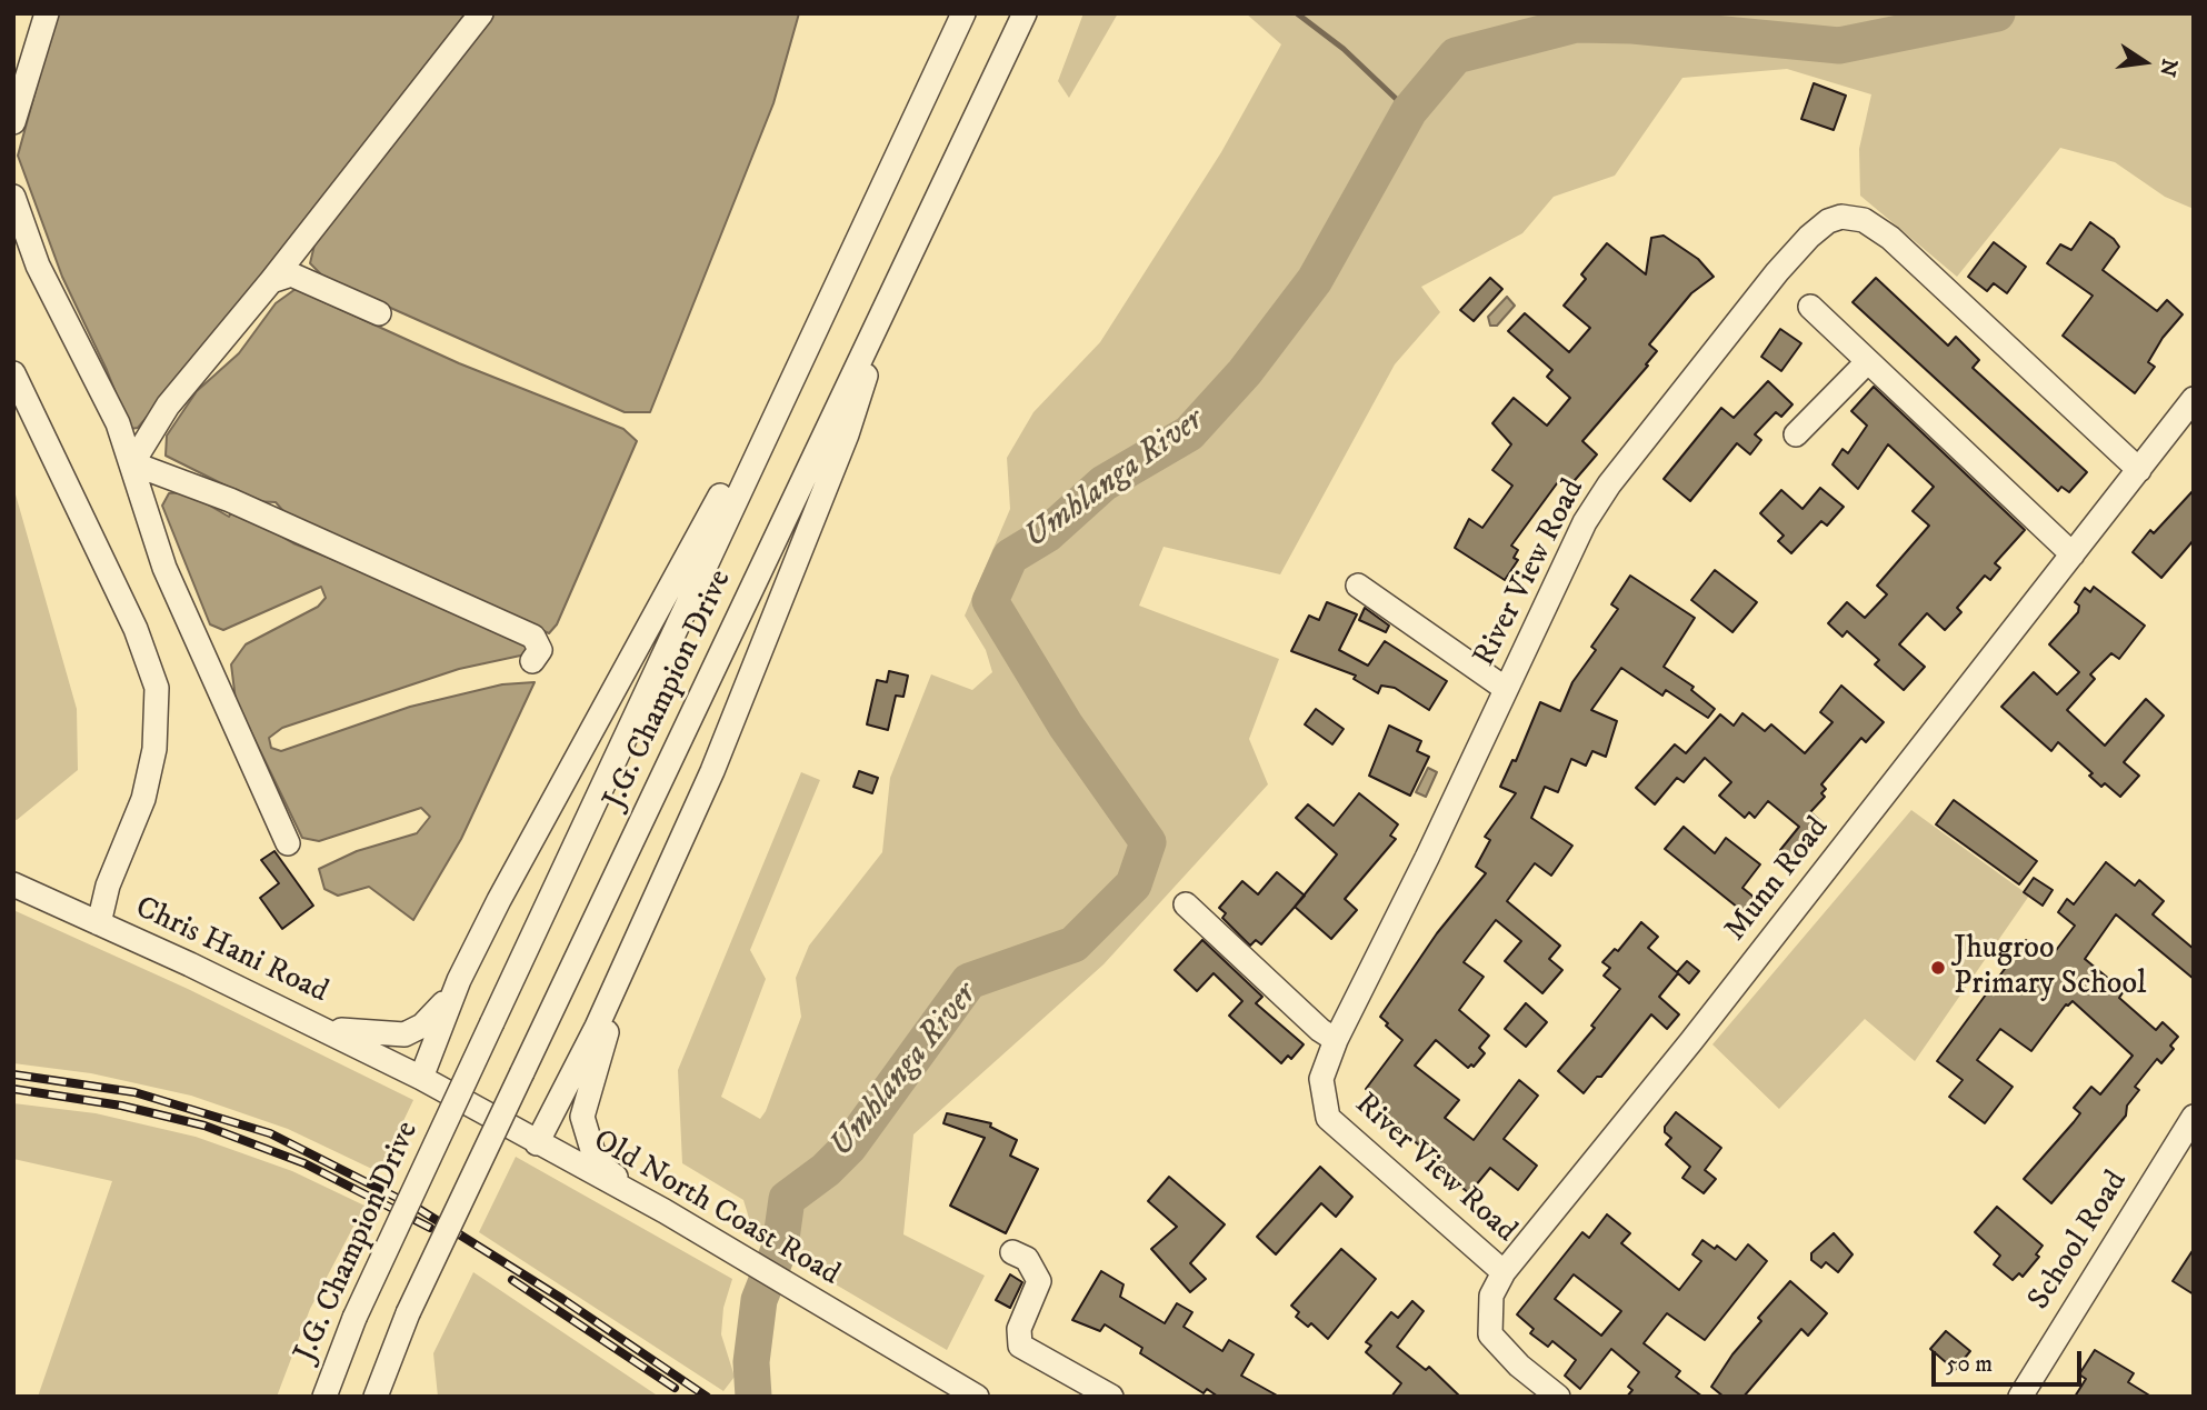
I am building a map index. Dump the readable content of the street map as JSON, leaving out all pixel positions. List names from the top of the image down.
{
  "streets": {
    "street": [
      "River View Road",
      "J.G. Champion Drive",
      "Munn Road",
      "Chris Hani Road",
      "Old North Coast Road",
      "School Road"
    ]
  },
  "crossings": [
    ["River View Road", "Munn Road"],
    ["Chris Hani Road", "Old North Coast Road"]
  ],
  "water": ["Umhlanga River"],
  "places": ["Jhugroo Primary School"],
  "scale_bar": "50 m",
  "north": "right"
}
